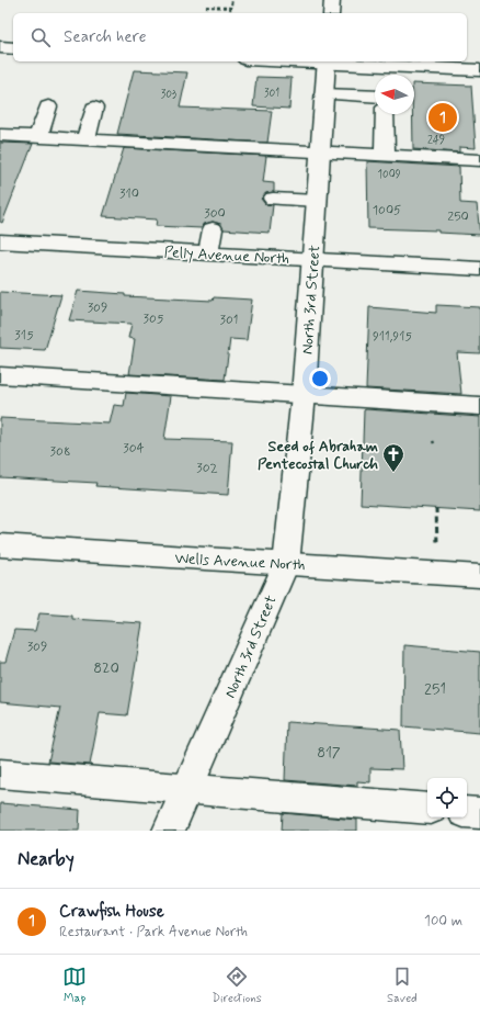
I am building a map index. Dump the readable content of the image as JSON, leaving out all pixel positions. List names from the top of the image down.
{
  "streets": {
    "street": ["Pelly Avenue North", "North 3rd Street", "Wells Avenue North"]
  },
  "crossings": [
    ["Pelly Avenue North", "North 3rd Street"],
    ["North 3rd Street", "Wells Avenue North"]
  ],
  "places": {
    "church": ["Seed of Abraham Pentecostal Church"]
  },
  "house_numbers": [
    "301",
    "303",
    "249",
    "1009",
    "310",
    "1005",
    "300",
    "250",
    "309",
    "305",
    "301",
    "315",
    "911,915",
    "304",
    "308",
    "302",
    "309",
    "820",
    "251",
    "817"
  ],
  "north": "left",
  "page": {
    "search": "Search here",
    "pins": "1",
    "heading": "Nearby",
    "list": [
      {
        "mark": "1",
        "name": "Crawfish House",
        "note": "Restaurant · Park Avenue North",
        "value": "100 m"
      }
    ],
    "nav": ["Map", "Directions", "Saved"]
  }
}
